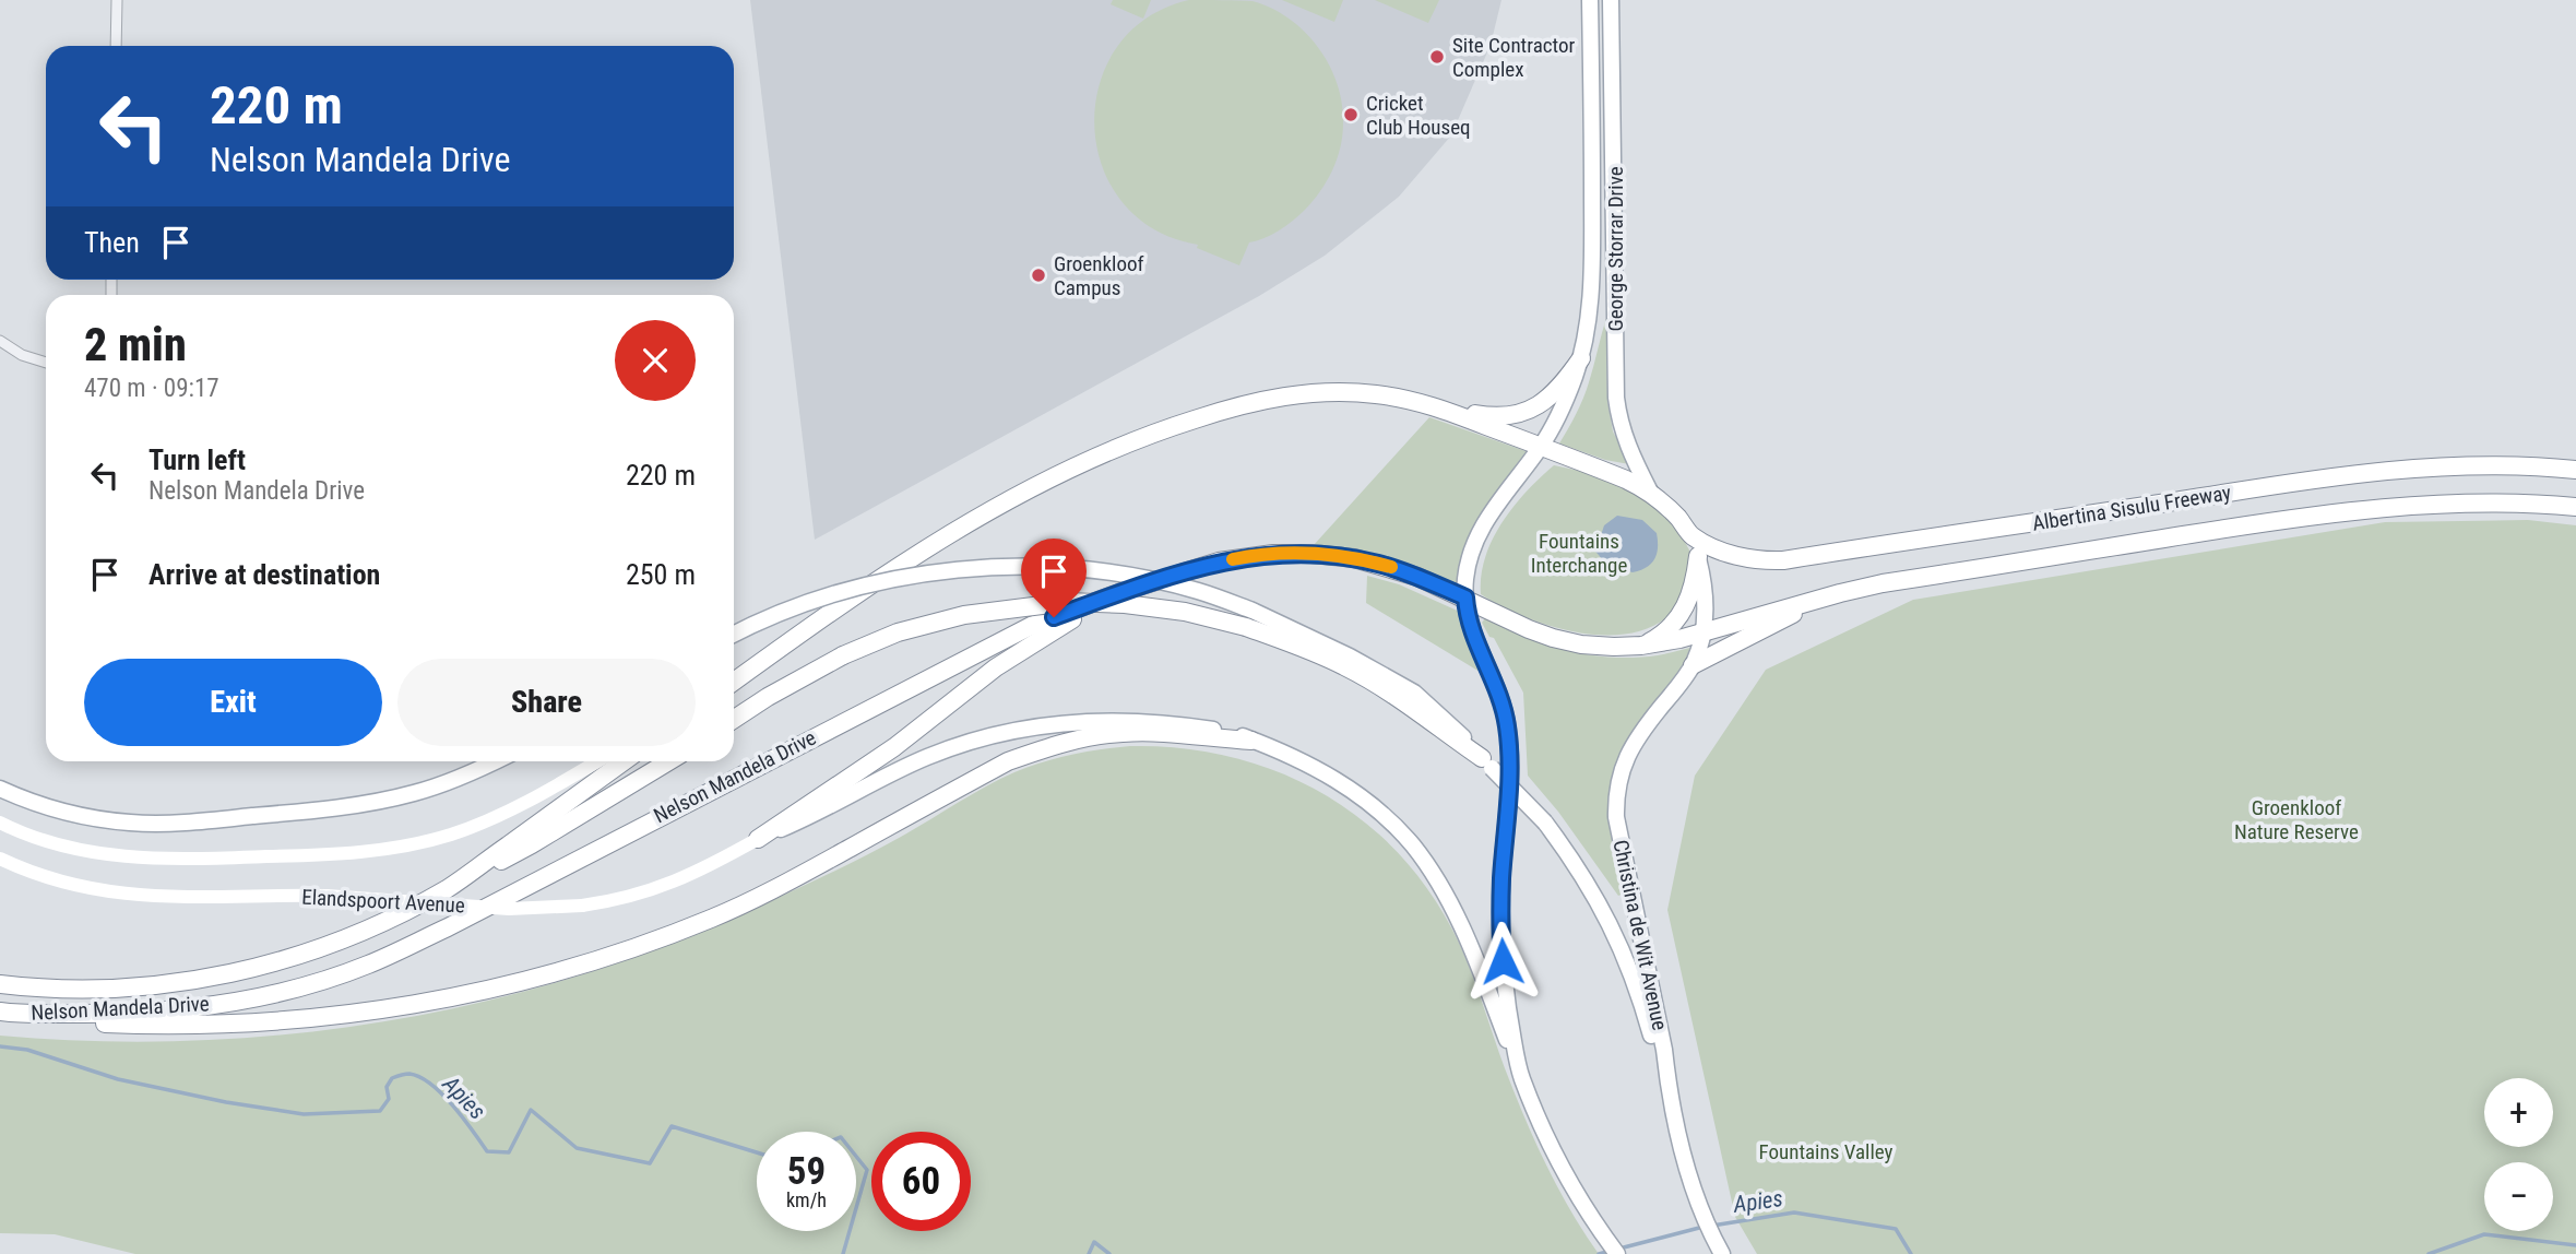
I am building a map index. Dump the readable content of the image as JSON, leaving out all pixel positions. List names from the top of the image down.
{
  "streets": {
    "highway": ["Albertina Sisulu Freeway", "Nelson Mandela Drive"],
    "main road": ["George Storrar Drive", "Elandspoort Avenue", "Christina de Wit Avenue"]
  },
  "crossings": [
    ["George Storrar Drive", "Albertina Sisulu Freeway"],
    ["George Storrar Drive", "Nelson Mandela Drive"],
    ["George Storrar Drive", "Christina de Wit Avenue"],
    ["Albertina Sisulu Freeway", "Nelson Mandela Drive"],
    ["Albertina Sisulu Freeway", "Christina de Wit Avenue"],
    ["Nelson Mandela Drive", "Christina de Wit Avenue"]
  ],
  "water": ["Apies"],
  "parks": ["Fountains Interchange", "Groenkloof Nature Reserve", "Fountains Valley"],
  "places": ["Site Contractor Complex", "Cricket Club Houseq", "Groenkloof Campus"],
  "page": {
    "turn": ["220 m", "Nelson Mandela Drive"],
    "then": "Then",
    "heading": ["2 min", "470 m · 09:17"],
    "list": [
      {
        "name": "Turn left",
        "note": "Nelson Mandela Drive",
        "value": "220 m"
      },
      {
        "name": "Arrive at destination",
        "value": "250 m"
      }
    ],
    "buttons": ["Exit", "Share"],
    "map_buttons": ["+", "−"],
    "speed": "59 km/h",
    "limit": "60"
  }
}
